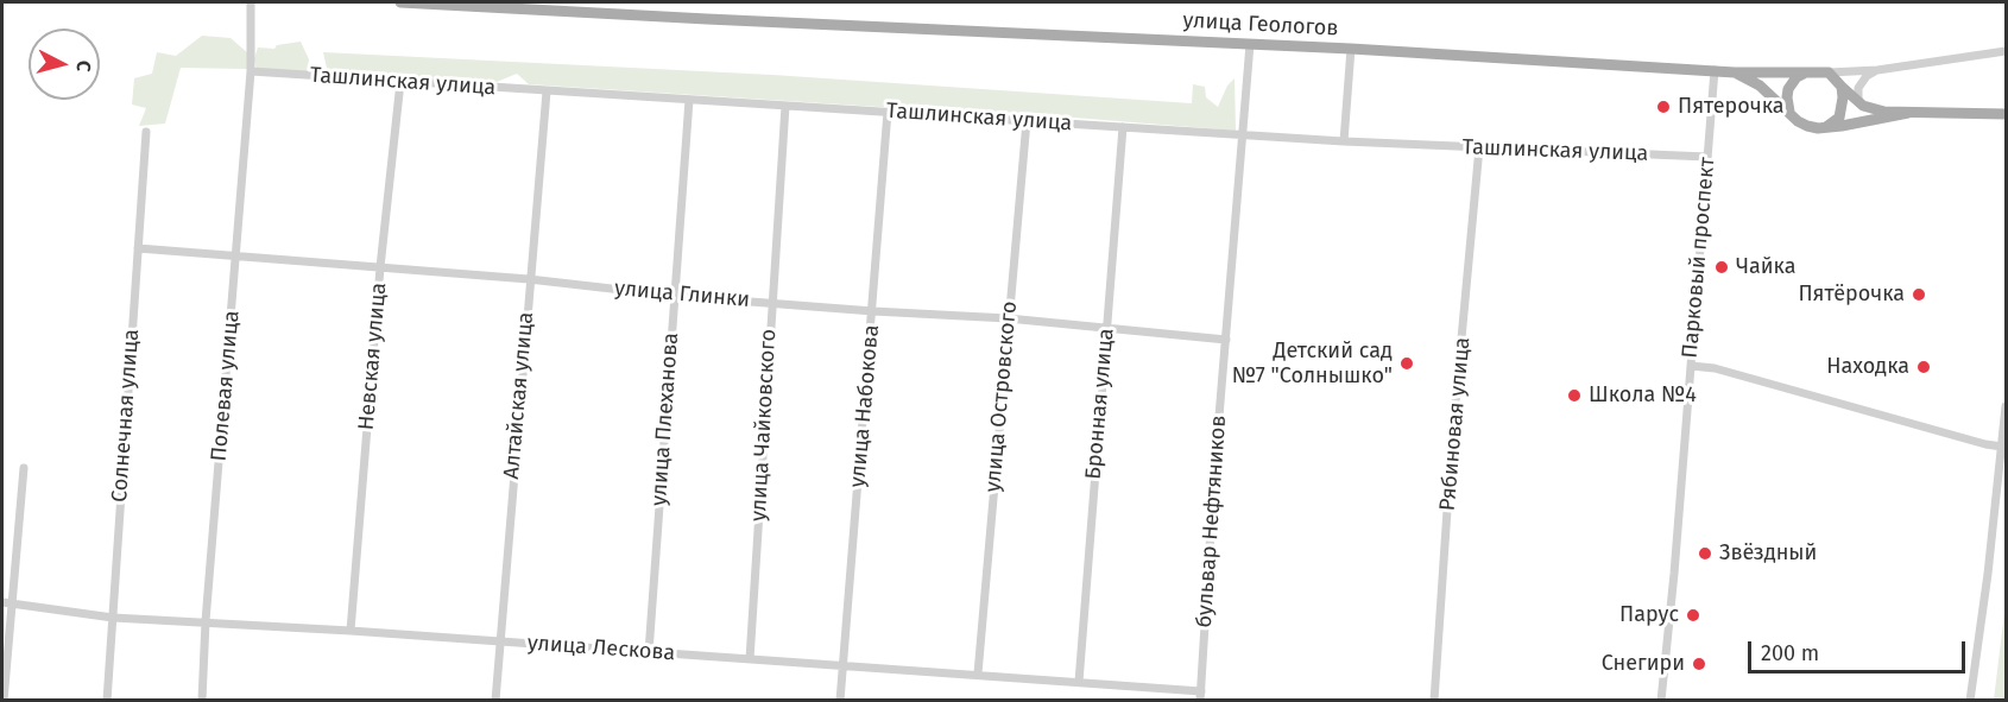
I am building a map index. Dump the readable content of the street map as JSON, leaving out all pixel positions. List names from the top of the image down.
{
  "streets": {
    "main road": ["улица Геологов"],
    "street": [
      "Ташлинская улица",
      "Парковый проспект",
      "улица Глинки",
      "Невская улица",
      "Полевая улица",
      "Алтайская улица",
      "улица Островского",
      "Бронная улица",
      "улица Набокова",
      "Солнечная улица",
      "улица Плеханова",
      "Рябиновая улица",
      "улица Чайковского",
      "бульвар Нефтяников",
      "улица Лескова"
    ]
  },
  "crossings": [
    ["улица Геологов", "Парковый проспект"],
    ["улица Геологов", "бульвар Нефтяников"],
    ["Ташлинская улица", "Парковый проспект"],
    ["Ташлинская улица", "Невская улица"],
    ["Ташлинская улица", "Полевая улица"],
    ["Ташлинская улица", "Алтайская улица"],
    ["Ташлинская улица", "улица Островского"],
    ["Ташлинская улица", "Бронная улица"],
    ["Ташлинская улица", "улица Набокова"],
    ["Ташлинская улица", "улица Плеханова"],
    ["Ташлинская улица", "Рябиновая улица"],
    ["Ташлинская улица", "улица Чайковского"],
    ["Ташлинская улица", "бульвар Нефтяников"],
    ["улица Глинки", "Невская улица"],
    ["улица Глинки", "Полевая улица"],
    ["улица Глинки", "Алтайская улица"],
    ["улица Глинки", "улица Островского"],
    ["улица Глинки", "Бронная улица"],
    ["улица Глинки", "улица Набокова"],
    ["улица Глинки", "Солнечная улица"],
    ["улица Глинки", "улица Плеханова"],
    ["улица Глинки", "улица Чайковского"],
    ["улица Глинки", "бульвар Нефтяников"],
    ["Невская улица", "улица Лескова"],
    ["Полевая улица", "улица Лескова"],
    ["Алтайская улица", "улица Лескова"],
    ["улица Островского", "улица Лескова"],
    ["Бронная улица", "улица Лескова"],
    ["улица Набокова", "улица Лескова"],
    ["Солнечная улица", "улица Лескова"],
    ["улица Плеханова", "улица Лескова"],
    ["улица Чайковского", "улица Лескова"],
    ["бульвар Нефтяников", "улица Лескова"]
  ],
  "places": [
    "Пятерочка",
    "Чайка",
    "Пятёрочка",
    "Детский сад №7 \"Солнышко\"",
    "Находка",
    "Школа №4",
    "Звёздный",
    "Парус",
    "Снегири"
  ],
  "scale_bar": "200 m",
  "north": "right"
}
